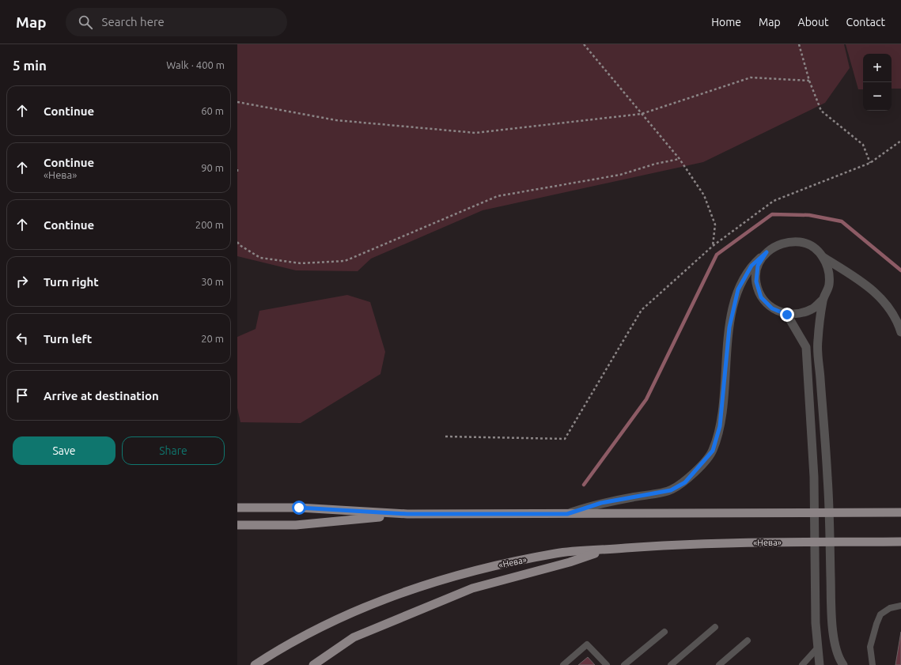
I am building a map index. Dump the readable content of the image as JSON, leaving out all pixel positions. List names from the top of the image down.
{
  "streets": {
    "main road": ["«Нева»"]
  },
  "page": {
    "header": "Map",
    "search": "Search here",
    "nav": [
      "Home",
      "Map",
      "About",
      "Contact"
    ],
    "heading": ["5 min", "Walk · 400 m"],
    "map_buttons": ["+", "−"],
    "list": [
      ["Continue", "60 m"],
      ["Continue", "«Нева»", "90 m"],
      ["Continue", "200 m"],
      ["Turn right", "30 m"],
      ["Turn left", "20 m"],
      "Arrive at destination"
    ],
    "buttons": ["Save", "Share"]
  }
}
